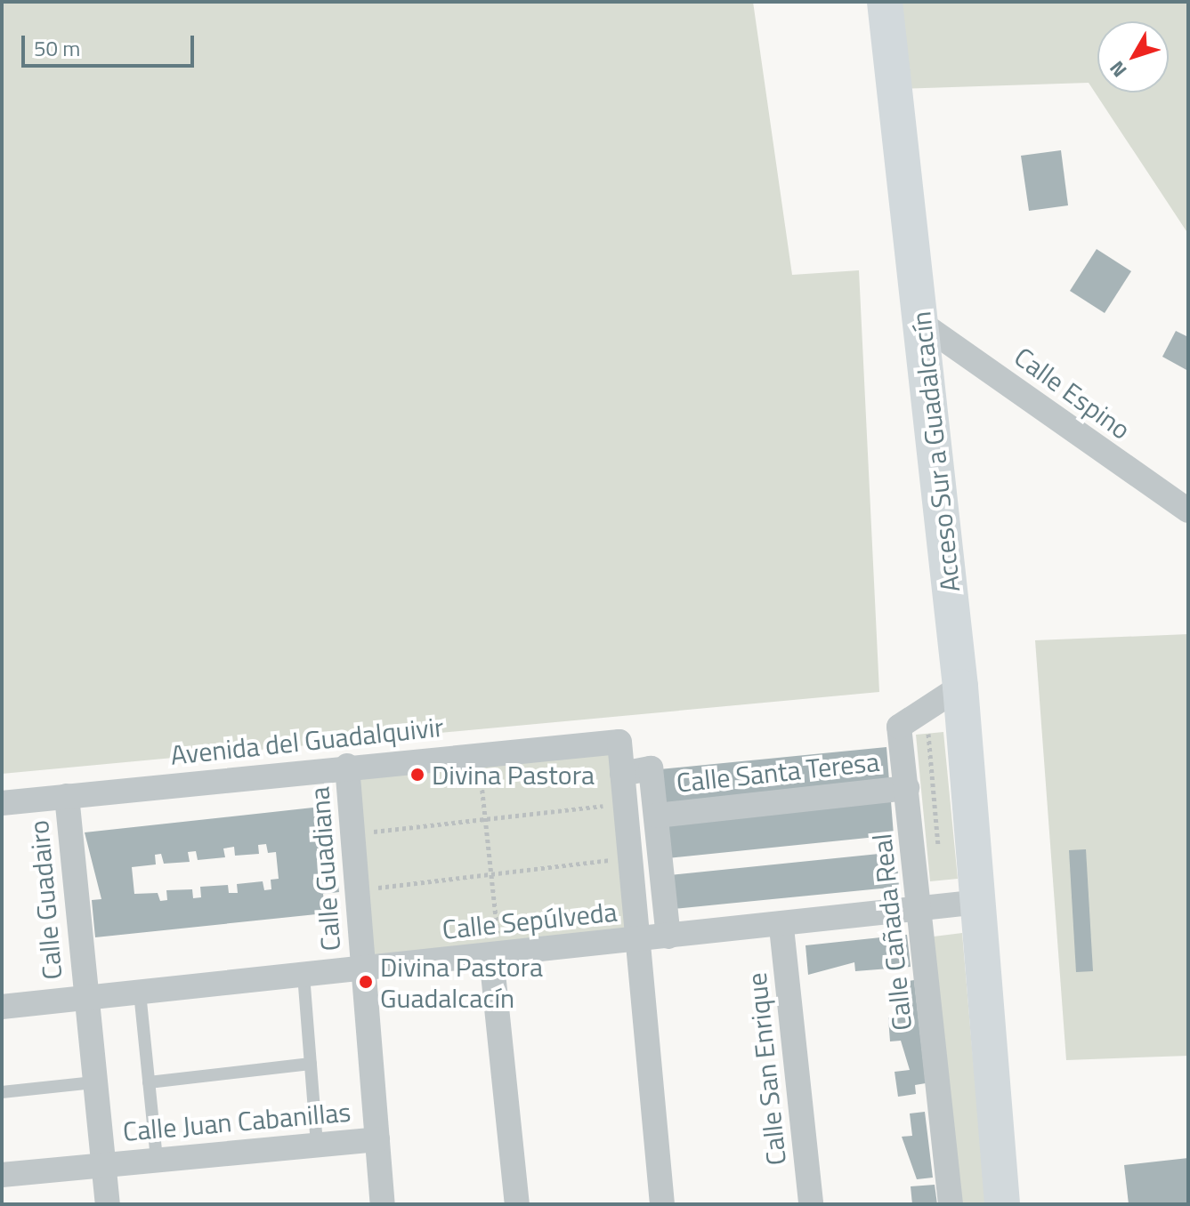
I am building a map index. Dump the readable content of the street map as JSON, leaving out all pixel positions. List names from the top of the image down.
{
  "streets": {
    "street": [
      "Calle Espino",
      "Acceso Sur a Guadalcacín",
      "Avenida del Guadalquivir",
      "Calle Santa Teresa",
      "Calle Guadiana",
      "Calle Guadairo",
      "Calle Sepúlveda",
      "Calle Cañada Real",
      "Calle San Enrique",
      "Calle Juan Cabanillas"
    ]
  },
  "crossings": [
    ["Calle Espino", "Acceso Sur a Guadalcacín"],
    ["Acceso Sur a Guadalcacín", "Calle Sepúlveda"],
    ["Acceso Sur a Guadalcacín", "Calle Cañada Real"],
    ["Avenida del Guadalquivir", "Calle Guadiana"],
    ["Avenida del Guadalquivir", "Calle Guadairo"],
    ["Calle Santa Teresa", "Calle Cañada Real"],
    ["Calle Guadiana", "Calle Sepúlveda"],
    ["Calle Guadiana", "Calle Juan Cabanillas"],
    ["Calle Guadairo", "Calle Sepúlveda"],
    ["Calle Guadairo", "Calle Juan Cabanillas"],
    ["Calle Sepúlveda", "Calle Cañada Real"],
    ["Calle Sepúlveda", "Calle San Enrique"]
  ],
  "places": ["Divina Pastora", "Divina Pastora Guadalcacín"],
  "scale_bar": "50 m",
  "north": "bottom left"
}
